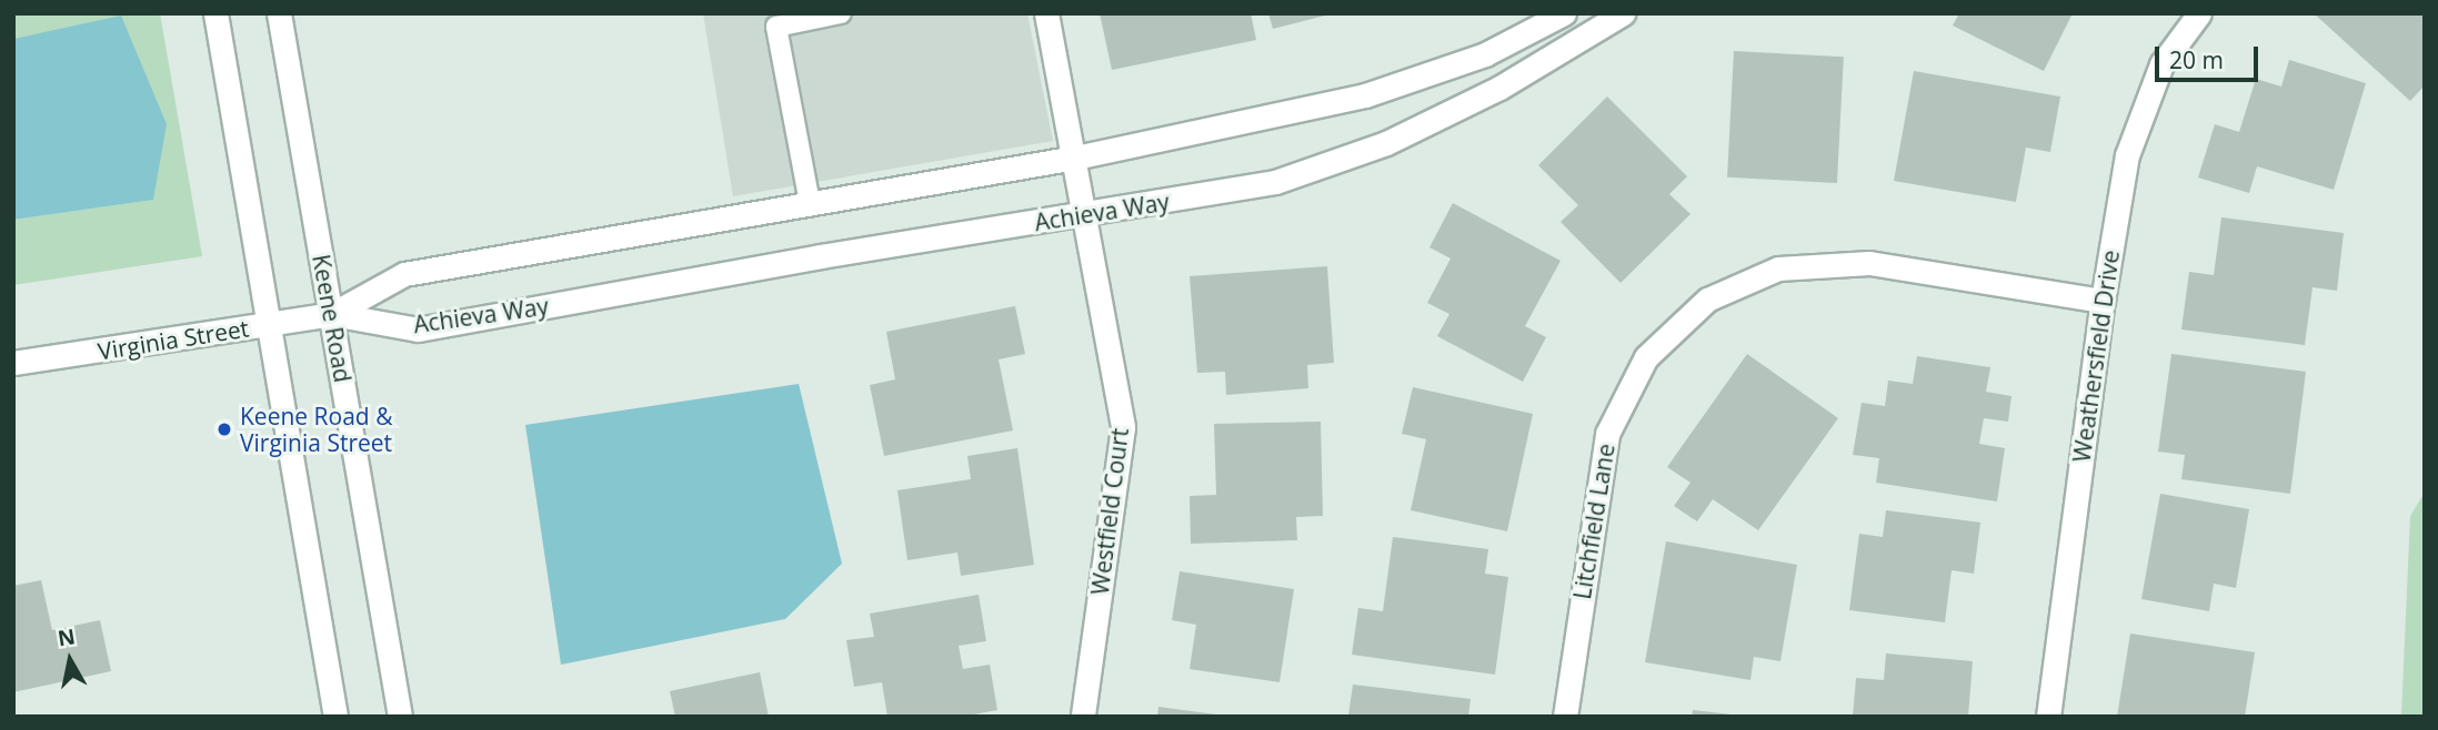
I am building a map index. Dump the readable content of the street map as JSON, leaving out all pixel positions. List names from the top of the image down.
{
  "streets": {
    "street": [
      "Achieva Way",
      "Keene Road",
      "Virginia Street",
      "Weathersfield Drive",
      "Westfield Court",
      "Litchfield Lane"
    ]
  },
  "crossings": [
    ["Achieva Way", "Keene Road"],
    ["Achieva Way", "Virginia Street"],
    ["Achieva Way", "Westfield Court"],
    ["Keene Road", "Virginia Street"],
    ["Weathersfield Drive", "Litchfield Lane"]
  ],
  "places": ["Keene Road & Virginia Street"],
  "scale_bar": "20 m",
  "north": "top"
}
